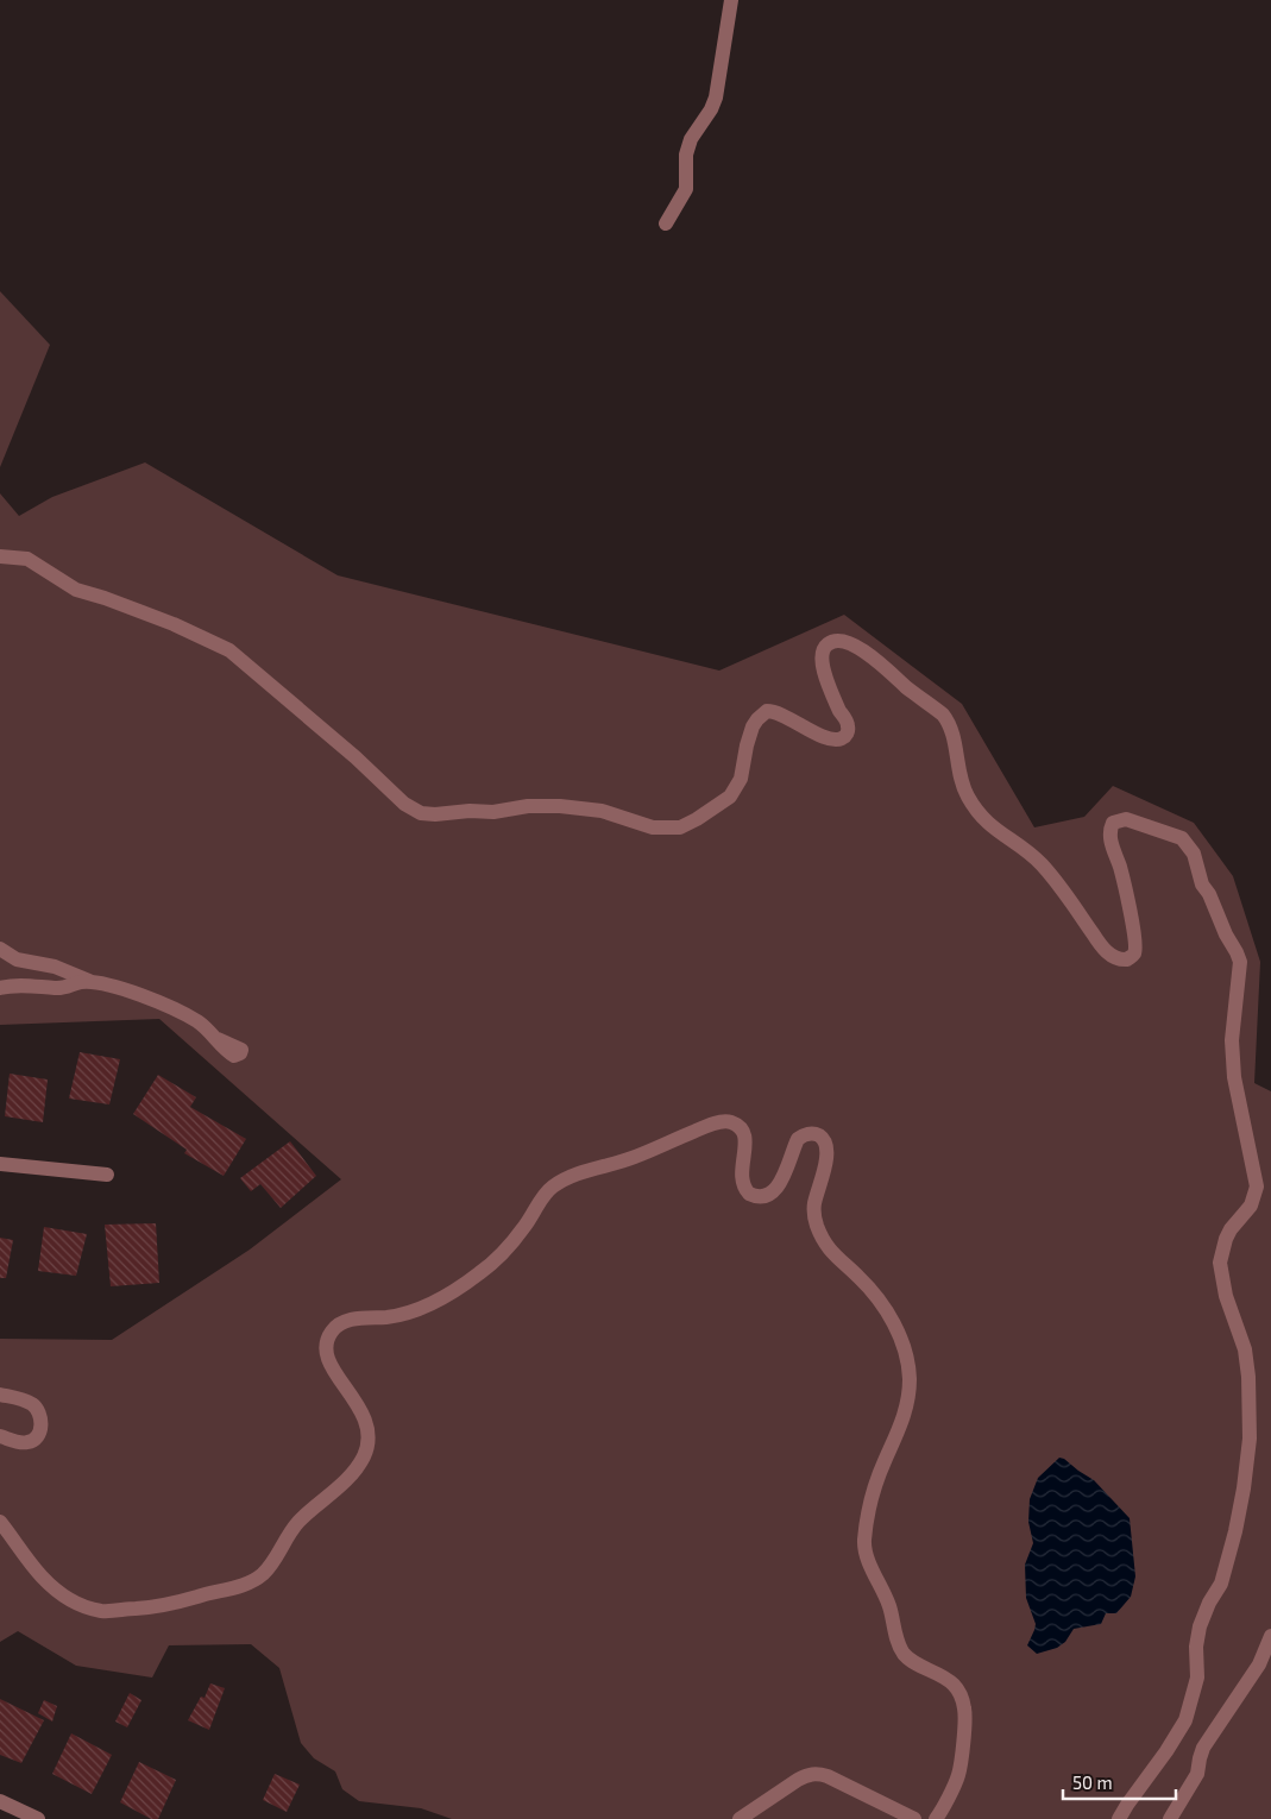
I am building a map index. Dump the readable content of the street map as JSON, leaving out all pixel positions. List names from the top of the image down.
{
  "scale_bar": "50 m"
}
